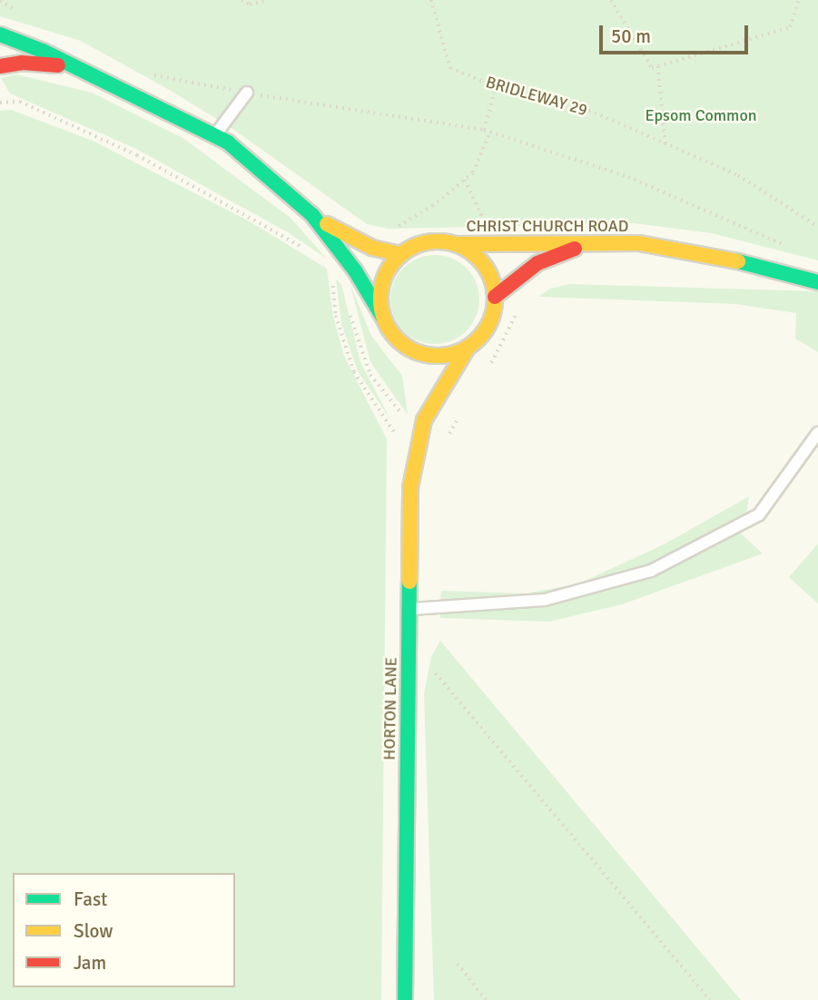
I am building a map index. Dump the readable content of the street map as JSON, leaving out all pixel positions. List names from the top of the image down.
{
  "streets": {
    "main road": ["CHRIST CHURCH ROAD", "HORTON LANE"],
    "path": ["BRIDLEWAY 29"]
  },
  "crossings": [
    ["CHRIST CHURCH ROAD", "HORTON LANE"]
  ],
  "parks": ["Epsom Common"],
  "legend": ["Fast", "Slow", "Jam"],
  "scale_bar": "50 m"
}
